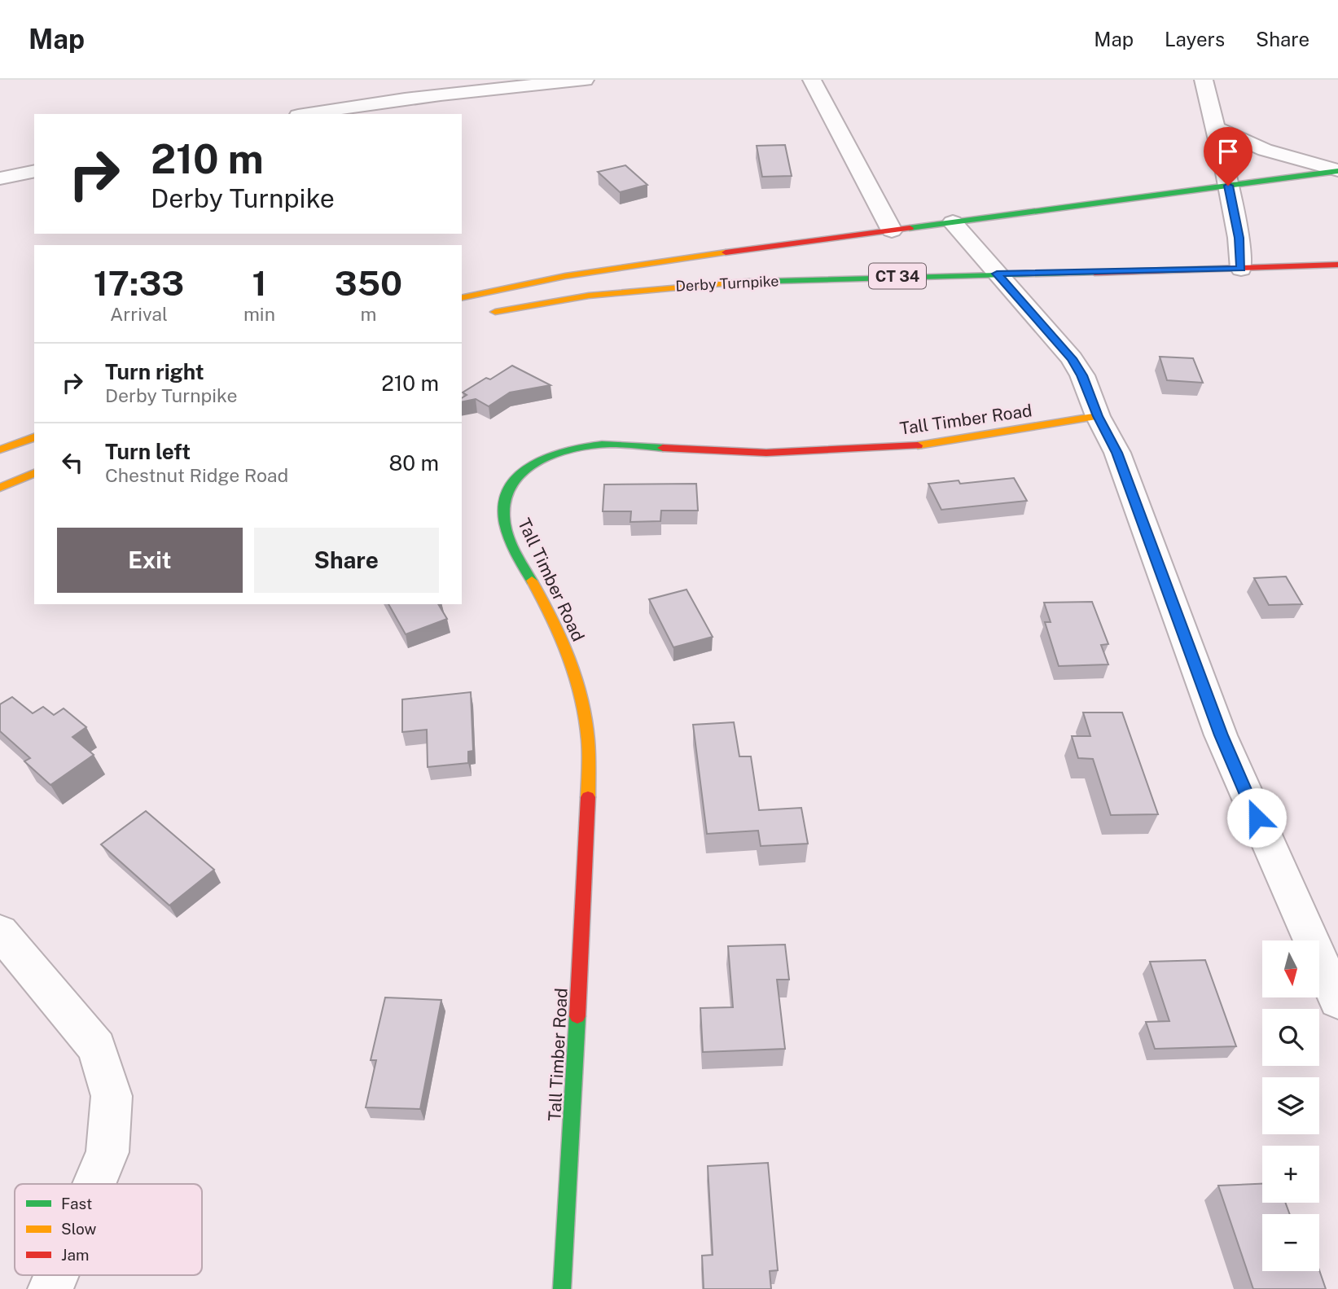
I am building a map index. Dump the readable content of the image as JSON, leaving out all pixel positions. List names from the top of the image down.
{
  "streets": {
    "main road": ["CT 34", "Derby Turnpike", "Tall Timber Road"]
  },
  "legend": ["Fast", "Slow", "Jam"],
  "north": "bottom",
  "page": {
    "header": "Map",
    "nav": ["Map", "Layers", "Share"],
    "turn": ["210 m", "Derby Turnpike"],
    "eta": [
      "17:33",
      "Arrival",
      "1",
      "min",
      "350",
      "m"
    ],
    "list": [
      {
        "name": "Turn right",
        "note": "Derby Turnpike",
        "value": "210 m"
      },
      {
        "name": "Turn left",
        "note": "Chestnut Ridge Road",
        "value": "80 m"
      }
    ],
    "buttons": ["Exit", "Share"],
    "map_buttons": ["+", "−"]
  }
}
